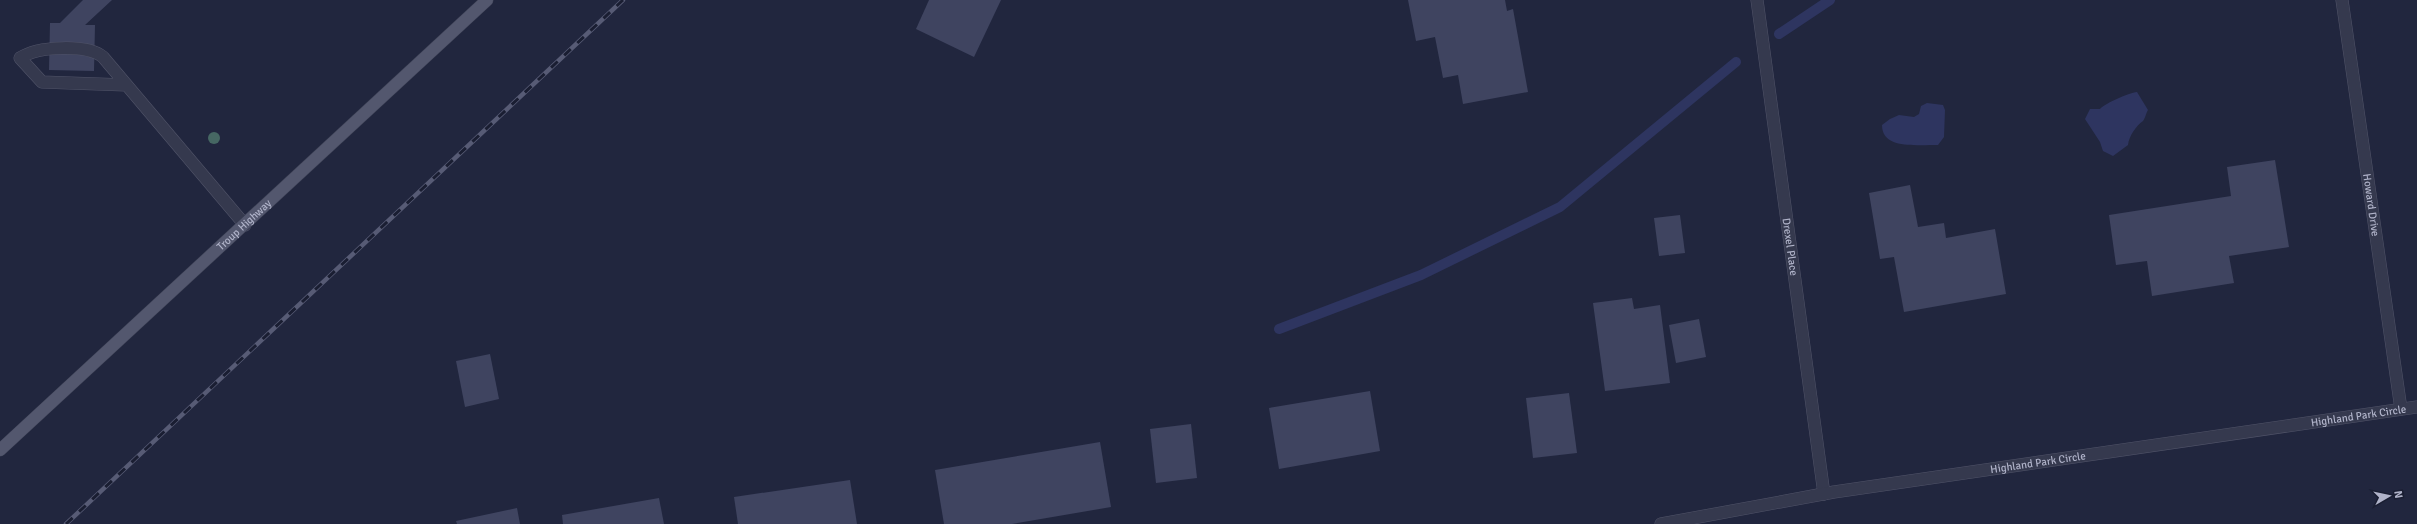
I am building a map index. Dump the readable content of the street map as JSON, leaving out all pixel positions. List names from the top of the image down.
{
  "streets": {
    "main road": ["Troup Highway"],
    "street": ["Howard Drive", "Drexel Place", "Highland Park Circle"]
  },
  "crossings": [
    ["Howard Drive", "Highland Park Circle"],
    ["Drexel Place", "Highland Park Circle"]
  ],
  "north": "right"
}
